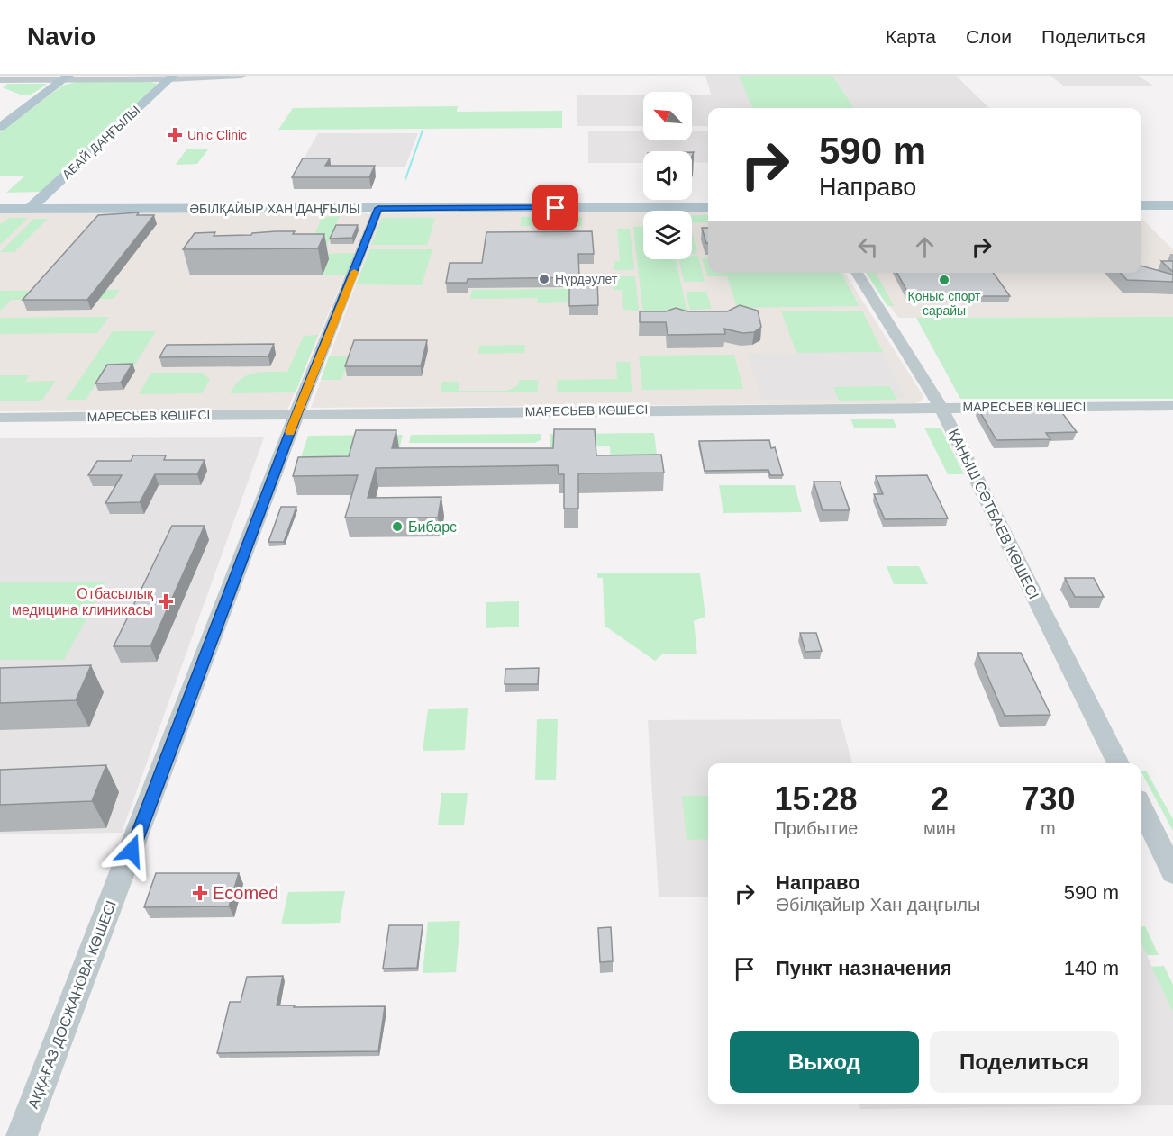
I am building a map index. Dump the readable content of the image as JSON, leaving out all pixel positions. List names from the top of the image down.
{
  "streets": {
    "main road": ["АБАЙ ДАҢҒЫЛЫ", "ӘБІЛҚАЙЫР ХАН ДАҢҒЫЛЫ"],
    "street": ["МАРЕСЬЕВ КӨШЕСІ", "ҚАНЫШ СӘТБАЕВ КӨШЕСІ", "АҚҚАҒАЗ ДОСЖАНОВА КӨШЕСІ"]
  },
  "crossings": [
    ["АБАЙ ДАҢҒЫЛЫ", "ӘБІЛҚАЙЫР ХАН ДАҢҒЫЛЫ"],
    ["ӘБІЛҚАЙЫР ХАН ДАҢҒЫЛЫ", "АҚҚАҒАЗ ДОСЖАНОВА КӨШЕСІ"],
    ["МАРЕСЬЕВ КӨШЕСІ", "ҚАНЫШ СӘТБАЕВ КӨШЕСІ"],
    ["МАРЕСЬЕВ КӨШЕСІ", "АҚҚАҒАЗ ДОСЖАНОВА КӨШЕСІ"]
  ],
  "places": {
    "health": ["Unic Clinic", "Отбасылық медицина клиникасы", "Ecomed"],
    "other": ["Нұрдәулет", "Қоныс спорт сарайы", "Бибарс"]
  },
  "north": "top left",
  "page": {
    "header": "Navio",
    "nav": ["Карта", "Слои", "Поделиться"],
    "turn": ["590 m", "Направо"],
    "eta": [
      "15:28",
      "Прибытие",
      "2",
      "мин",
      "730",
      "m"
    ],
    "list": [
      {
        "name": "Направо",
        "note": "Әбілқайыр Хан даңғылы",
        "value": "590 m"
      },
      {
        "name": "Пункт назначения",
        "value": "140 m"
      }
    ],
    "buttons": ["Выход", "Поделиться"]
  }
}
